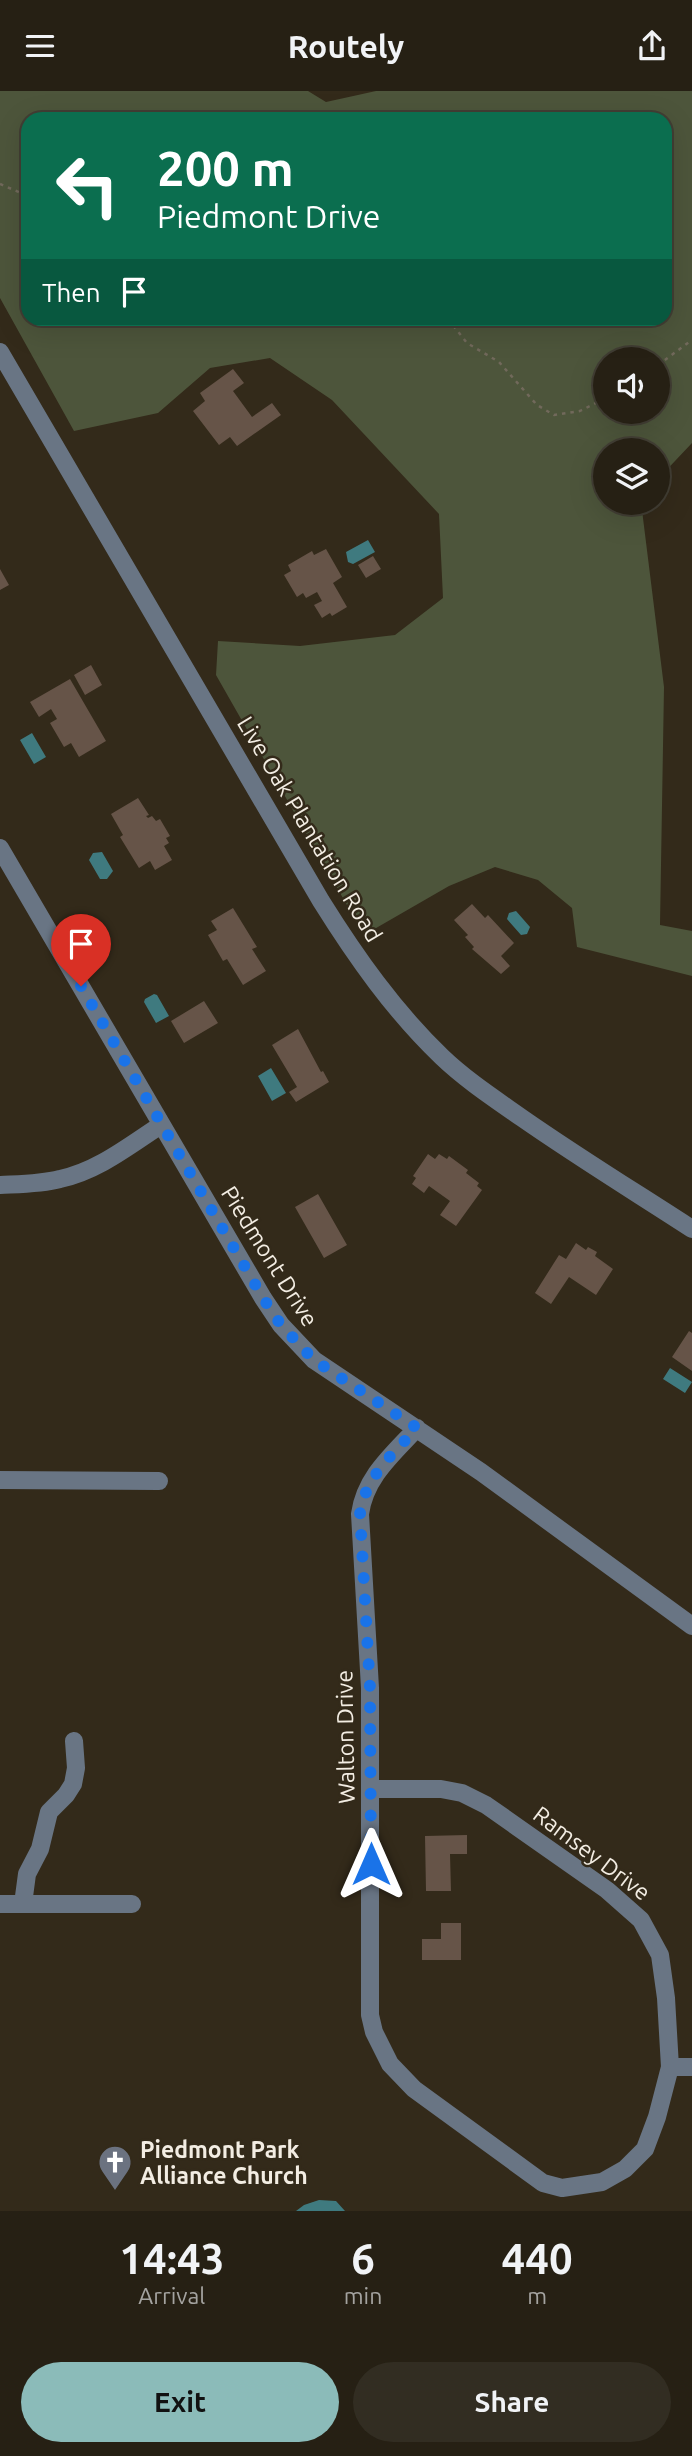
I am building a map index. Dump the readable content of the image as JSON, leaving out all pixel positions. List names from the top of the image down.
{
  "streets": {
    "street": [
      "Live Oak Plantation Road",
      "Piedmont Drive",
      "Walton Drive",
      "Ramsey Drive"
    ]
  },
  "crossings": [
    ["Piedmont Drive", "Walton Drive"],
    ["Walton Drive", "Ramsey Drive"]
  ],
  "places": {
    "church": ["Piedmont Park Alliance Church"]
  },
  "page": {
    "header": "Routely",
    "turn": ["200 m", "Piedmont Drive"],
    "then": "Then",
    "eta": [
      "14:43",
      "Arrival",
      "6",
      "min",
      "440",
      "m"
    ],
    "buttons": ["Exit", "Share"]
  }
}
